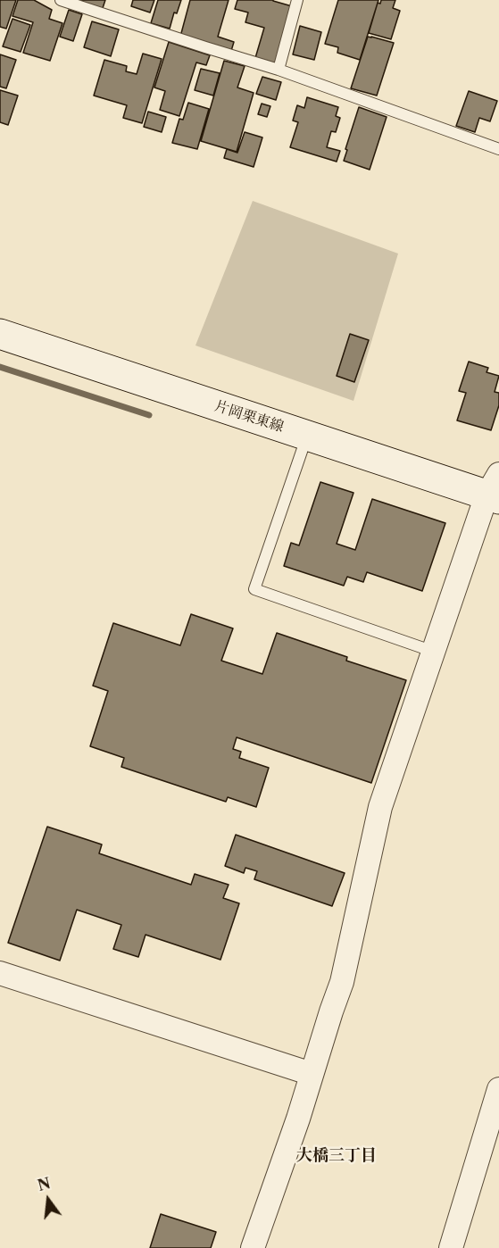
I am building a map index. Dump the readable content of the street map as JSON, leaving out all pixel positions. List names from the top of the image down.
{
  "streets": {
    "main road": ["片岡栗東線"]
  },
  "districts": ["大橋三丁目"],
  "north": "top"
}
